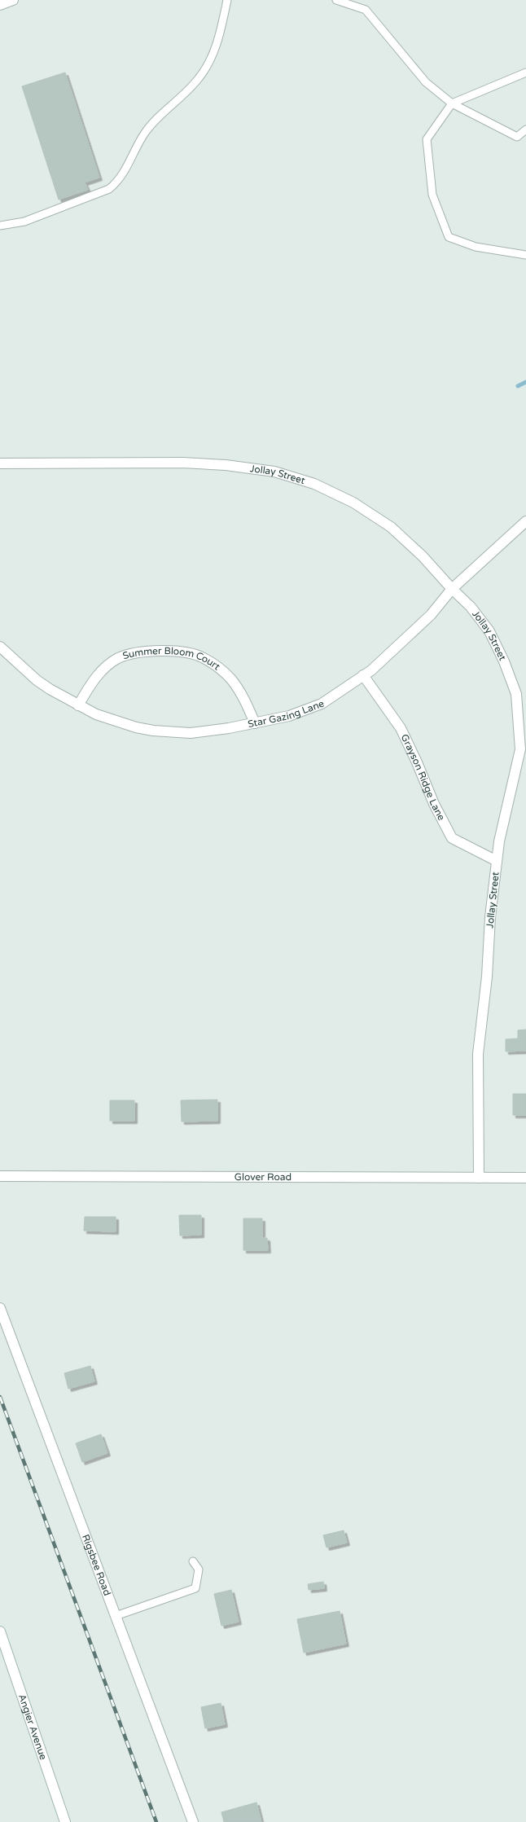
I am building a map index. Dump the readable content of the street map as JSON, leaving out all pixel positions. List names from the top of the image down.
{
  "streets": {
    "street": [
      "Jollay Street",
      "Summer Bloom Court",
      "Star Gazing Lane",
      "Grayson Ridge Lane",
      "Glover Road",
      "Rigsbee Road",
      "Angier Avenue"
    ]
  },
  "crossings": [
    ["Jollay Street", "Star Gazing Lane"],
    ["Jollay Street", "Grayson Ridge Lane"],
    ["Jollay Street", "Glover Road"],
    ["Summer Bloom Court", "Star Gazing Lane"],
    ["Star Gazing Lane", "Grayson Ridge Lane"]
  ]
}
